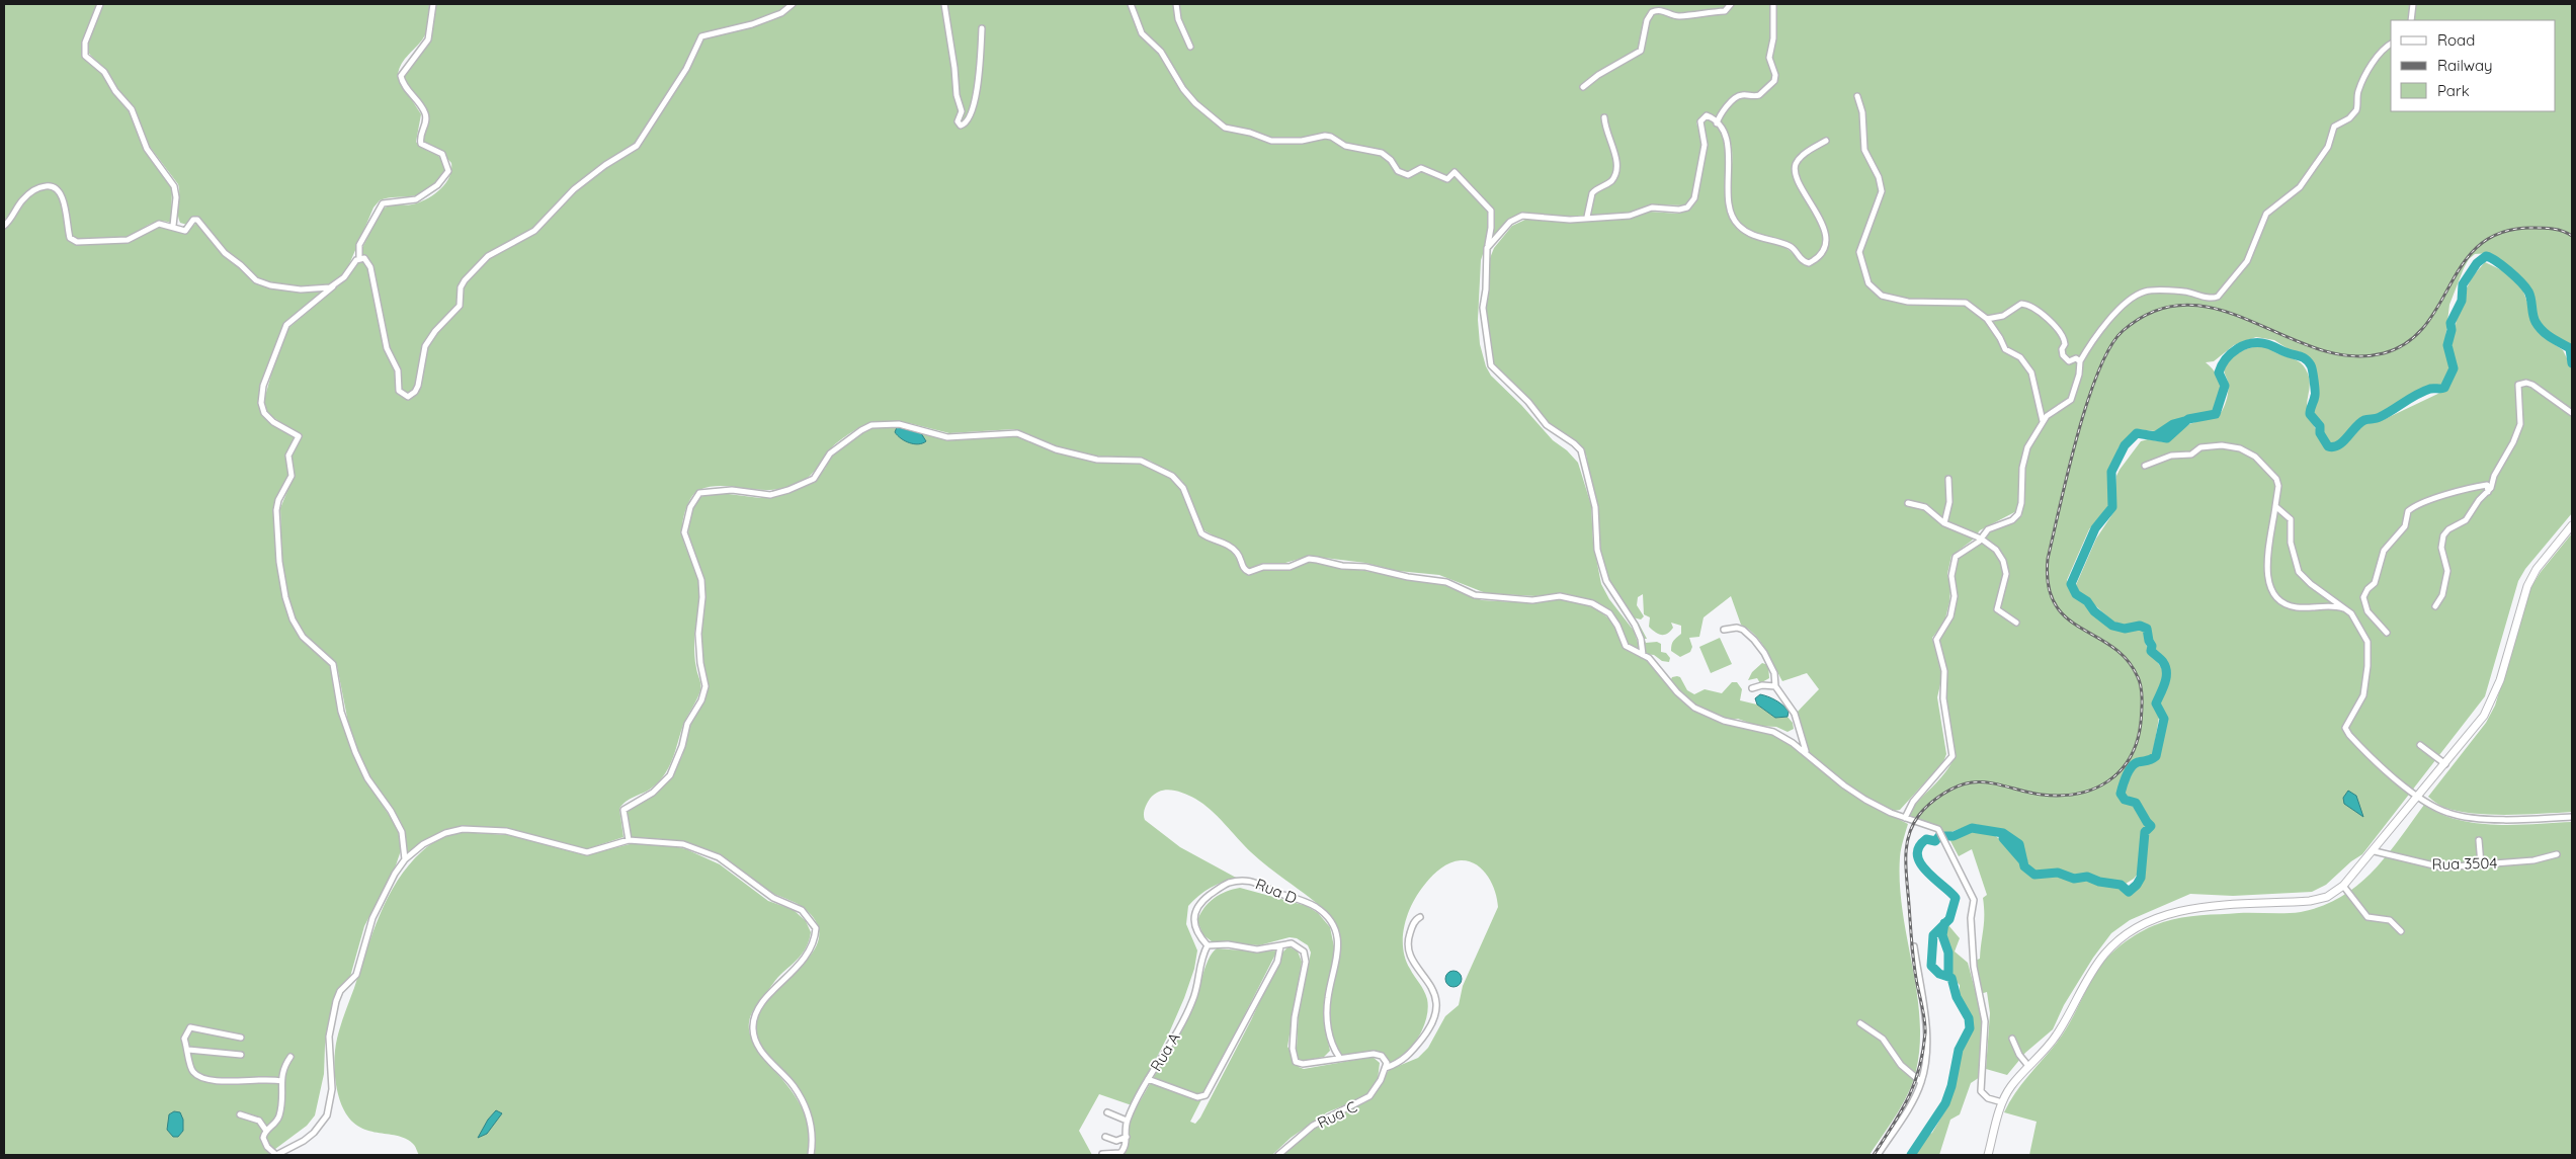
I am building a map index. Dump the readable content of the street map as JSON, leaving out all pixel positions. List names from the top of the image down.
{
  "streets": {
    "street": [
      "Rua 3504",
      "Rua D",
      "Rua A",
      "Rua C"
    ]
  },
  "crossings": [
    ["Rua D", "Rua A"]
  ],
  "legend": ["Road", "Railway", "Park"]
}
